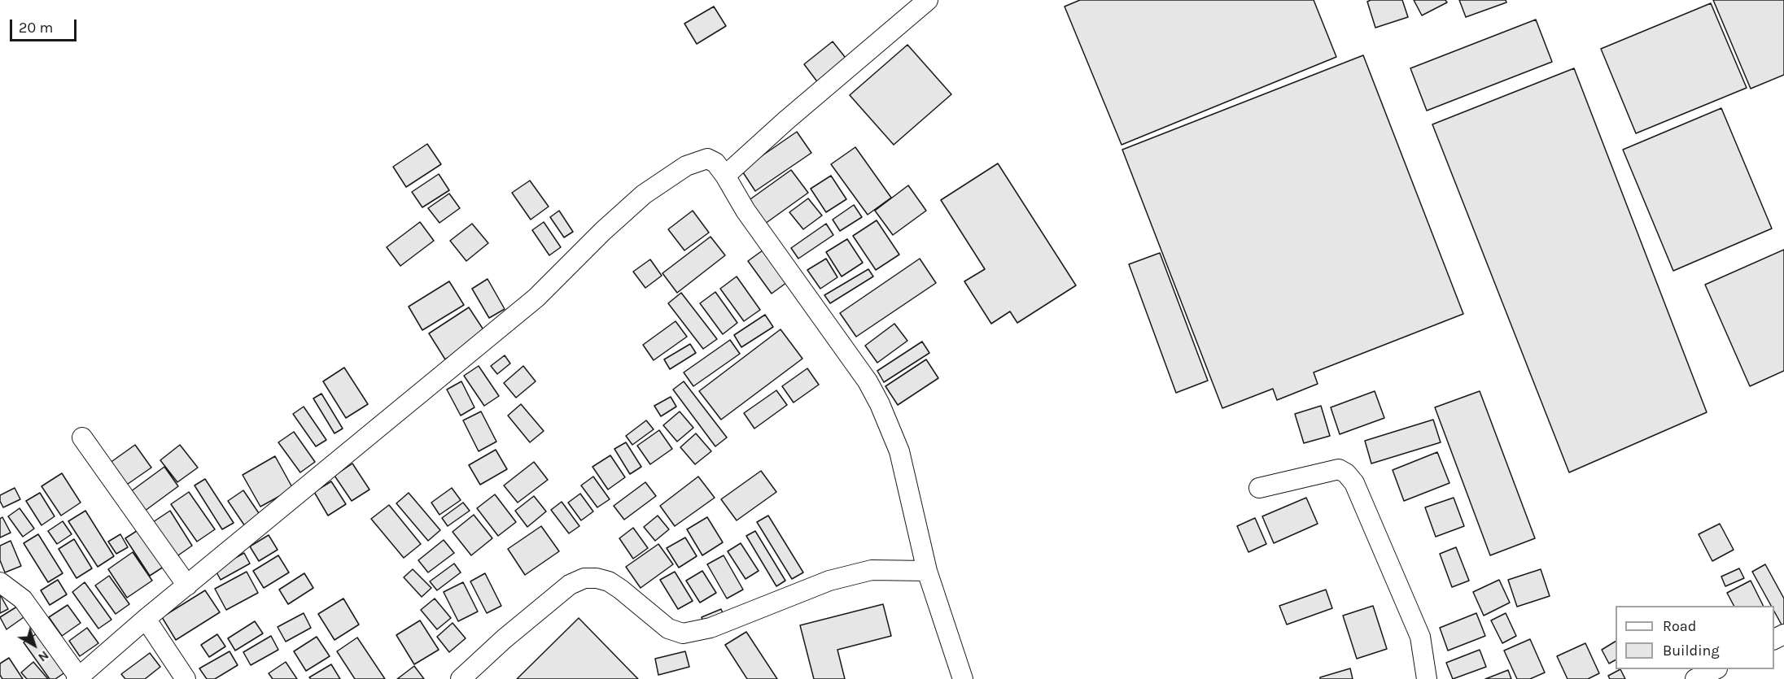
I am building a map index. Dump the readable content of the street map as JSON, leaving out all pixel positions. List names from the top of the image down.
{
  "legend": ["Road", "Building"],
  "scale_bar": "20 m",
  "north": "bottom right"
}
